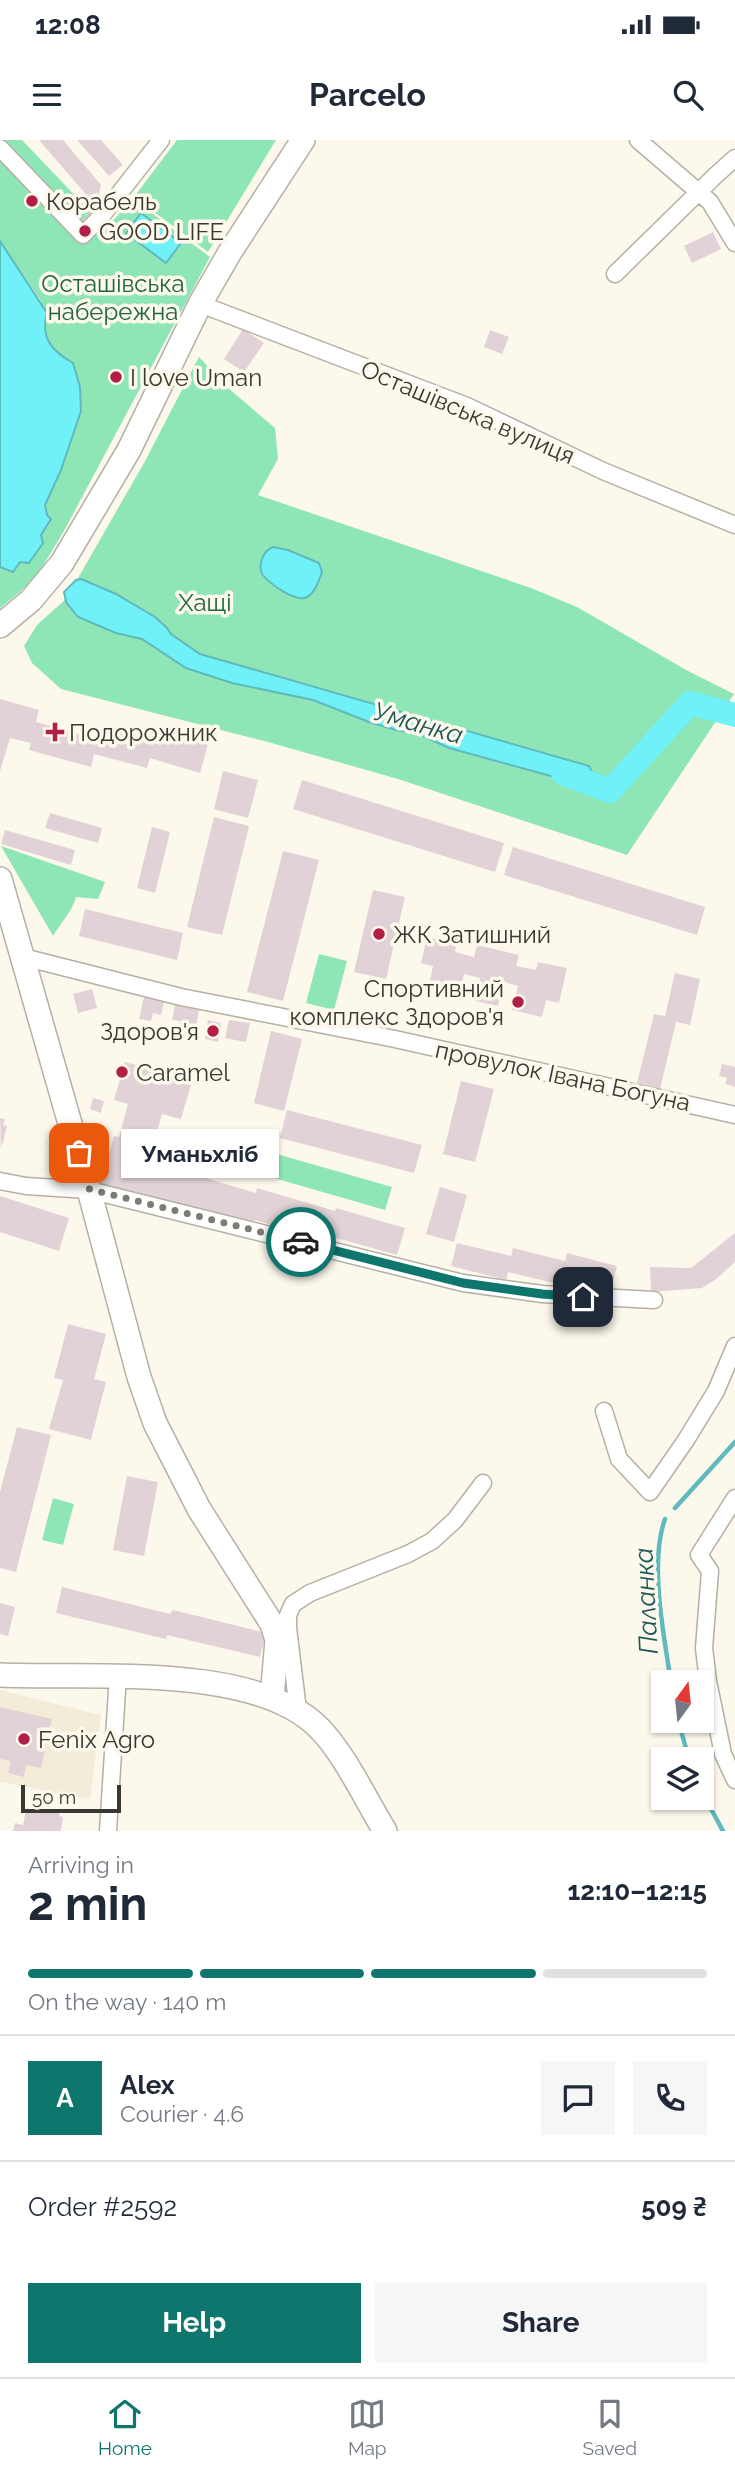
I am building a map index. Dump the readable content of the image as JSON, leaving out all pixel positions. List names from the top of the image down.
{
  "streets": {
    "street": ["Осташівська вулиця", "провулок Івана Богуна"]
  },
  "water": ["Уманка", "Паланка"],
  "parks": ["Осташівська набережна", "Хащі"],
  "places": {
    "other": [
      "Корабель",
      "GOOD LIFE",
      "I love Uman",
      "ЖК Затишний",
      "Спортивний комплекс Здоров'я",
      "Здоров'я",
      "Caramel",
      "Уманьхліб",
      "Fenix Agro"
    ],
    "health": ["Подорожник"]
  },
  "scale_bar": "50 m",
  "north": "top",
  "page": {
    "status": "12:08",
    "header": "Parcelo",
    "bubble": "Уманьхліб",
    "scale": "50 m",
    "heading": ["2 min", "Arriving in", "12:10–12:15"],
    "panel": [
      "Alex",
      "Courier · 4.6",
      "Order #2592",
      "509 ₴"
    ],
    "bar": "On the way · 140 m",
    "round": "A",
    "buttons": ["Help", "Share"],
    "tabs": ["Home", "Map", "Saved"]
  }
}
